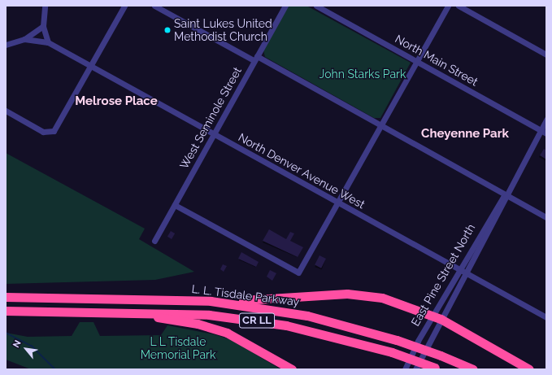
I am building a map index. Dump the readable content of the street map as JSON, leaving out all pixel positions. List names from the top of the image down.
{
  "streets": {
    "highway": ["L. L. Tisdale Parkway", "CR LL"],
    "street": [
      "North Main Street",
      "West Seminole Street",
      "North Denver Avenue West",
      "East Pine Street North"
    ]
  },
  "crossings": [
    ["North Main Street", "East Pine Street North"],
    ["West Seminole Street", "North Denver Avenue West"],
    ["North Denver Avenue West", "East Pine Street North"]
  ],
  "districts": ["Melrose Place", "Cheyenne Park"],
  "parks": ["John Starks Park", "L L Tisdale Memorial Park"],
  "places": ["Saint Lukes United Methodist Church"],
  "north": "top left"
}
